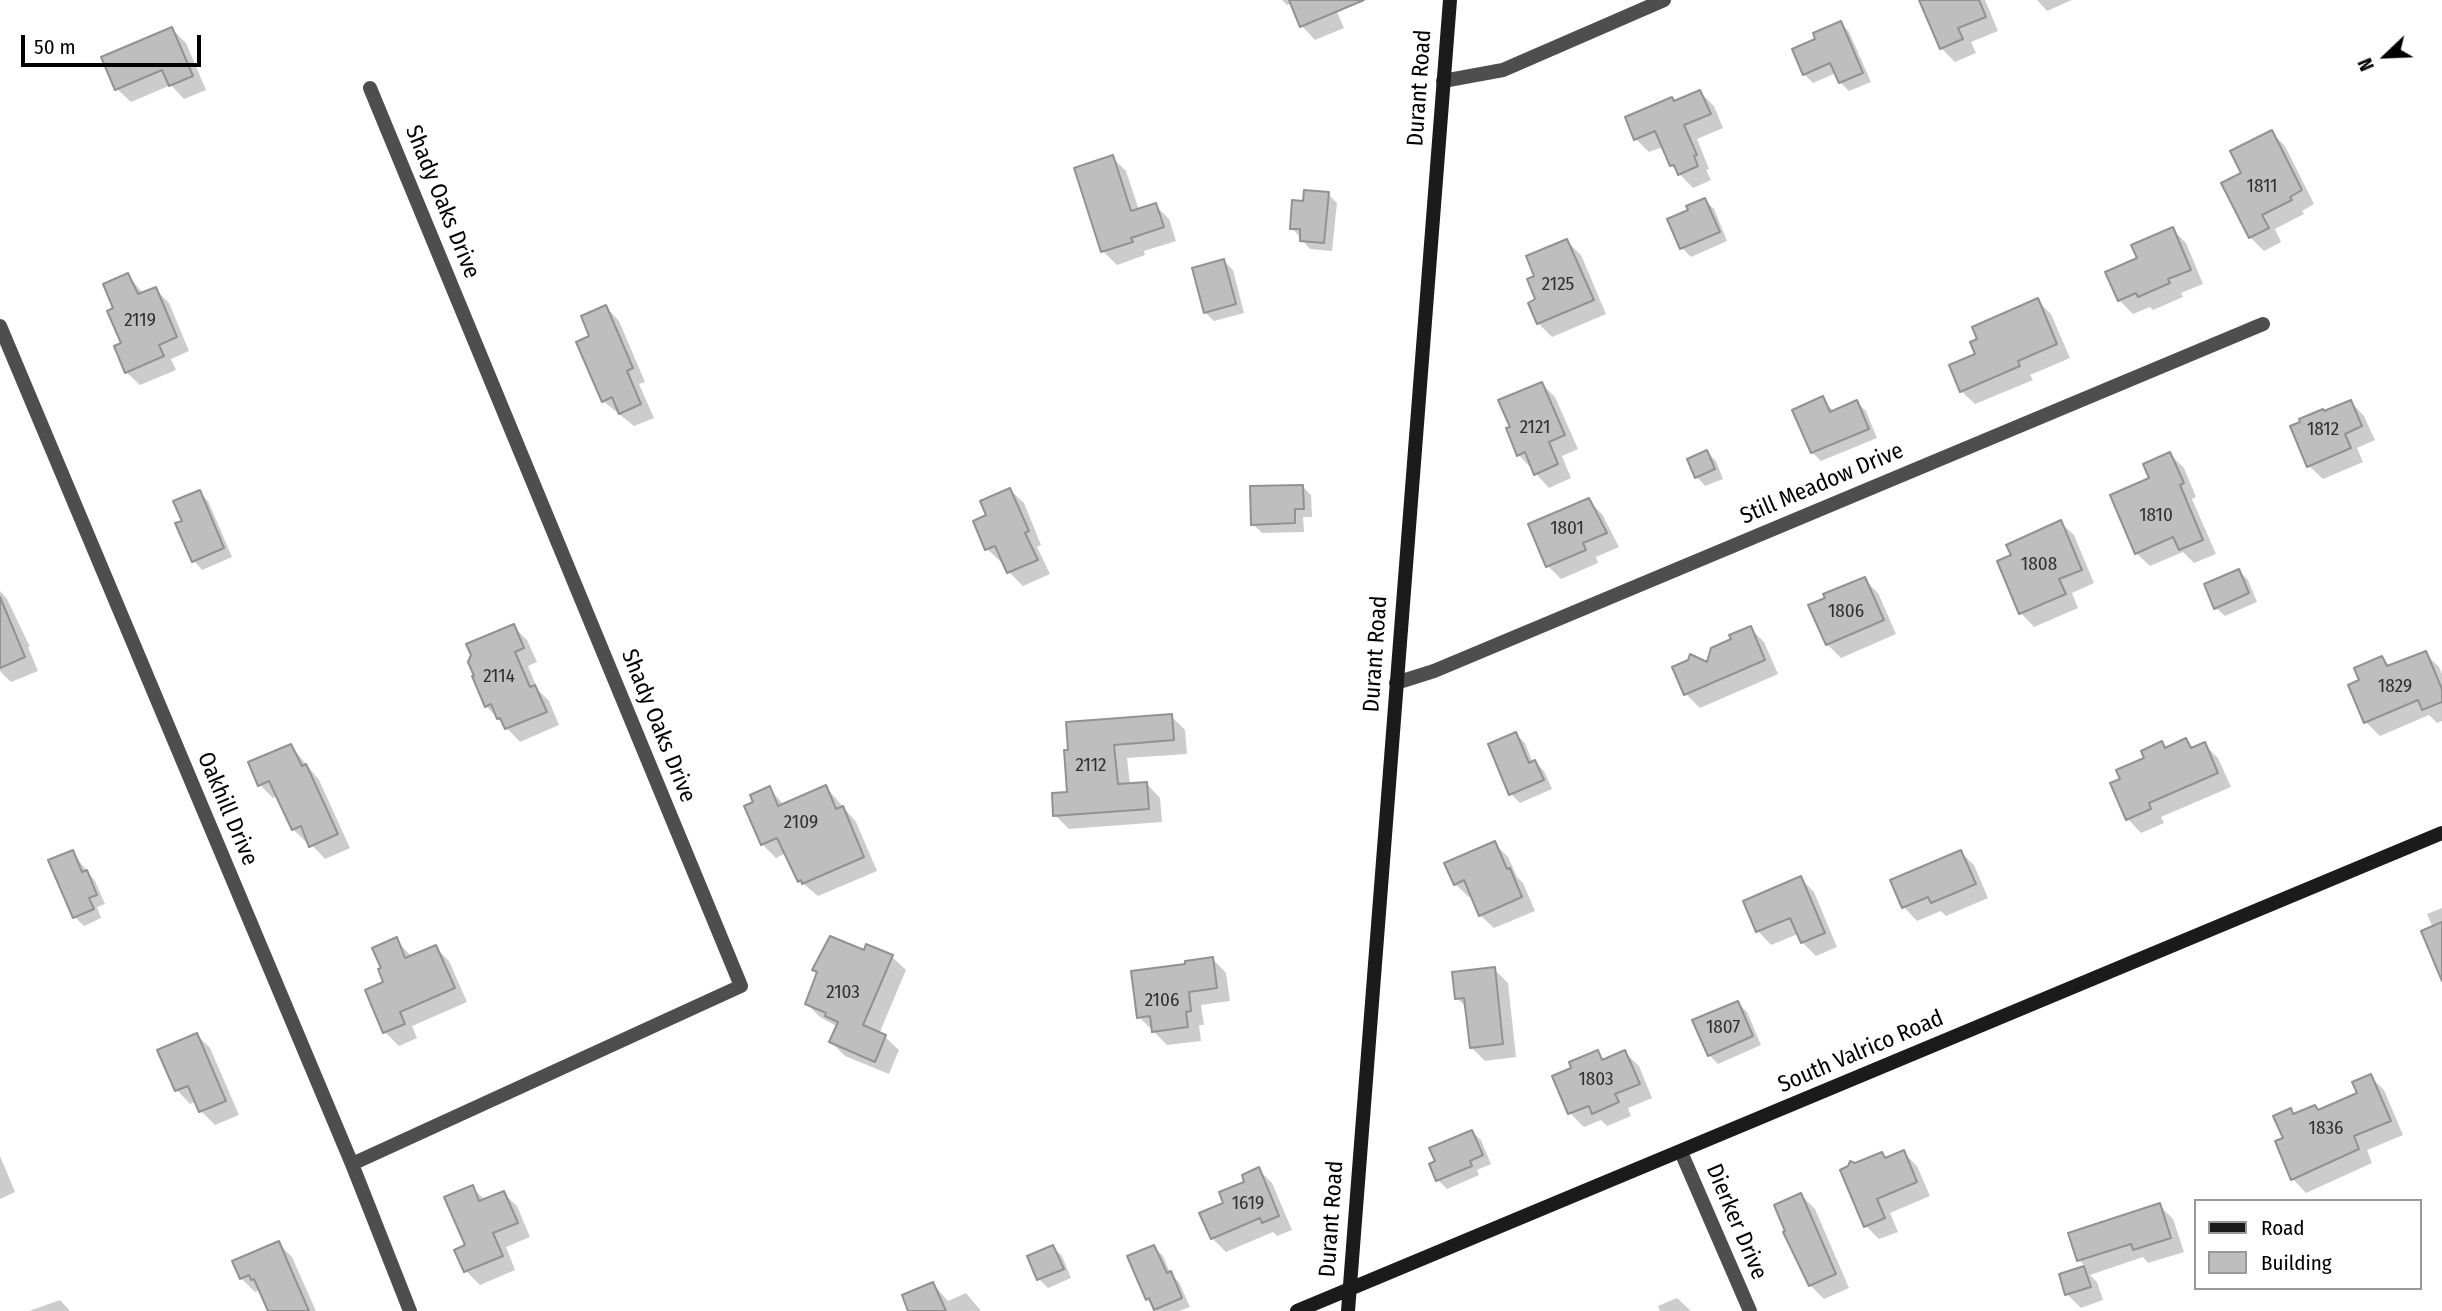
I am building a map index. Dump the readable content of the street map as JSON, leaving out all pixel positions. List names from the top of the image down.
{
  "streets": {
    "street": [
      "Durant Road",
      "Shady Oaks Drive",
      "Still Meadow Drive",
      "Oakhill Drive",
      "South Valrico Road",
      "Dierker Drive"
    ]
  },
  "crossings": [
    ["Durant Road", "Still Meadow Drive"],
    ["Durant Road", "South Valrico Road"],
    ["Shady Oaks Drive", "Oakhill Drive"],
    ["South Valrico Road", "Dierker Drive"]
  ],
  "house_numbers": [
    "1811",
    "2125",
    "2119",
    "2121",
    "1812",
    "1810",
    "1801",
    "1808",
    "1806",
    "2114",
    "1829",
    "2112",
    "2109",
    "2103",
    "2106",
    "1807",
    "1803",
    "1836",
    "1619"
  ],
  "legend": ["Road", "Building"],
  "scale_bar": "50 m",
  "north": "bottom left"
}
